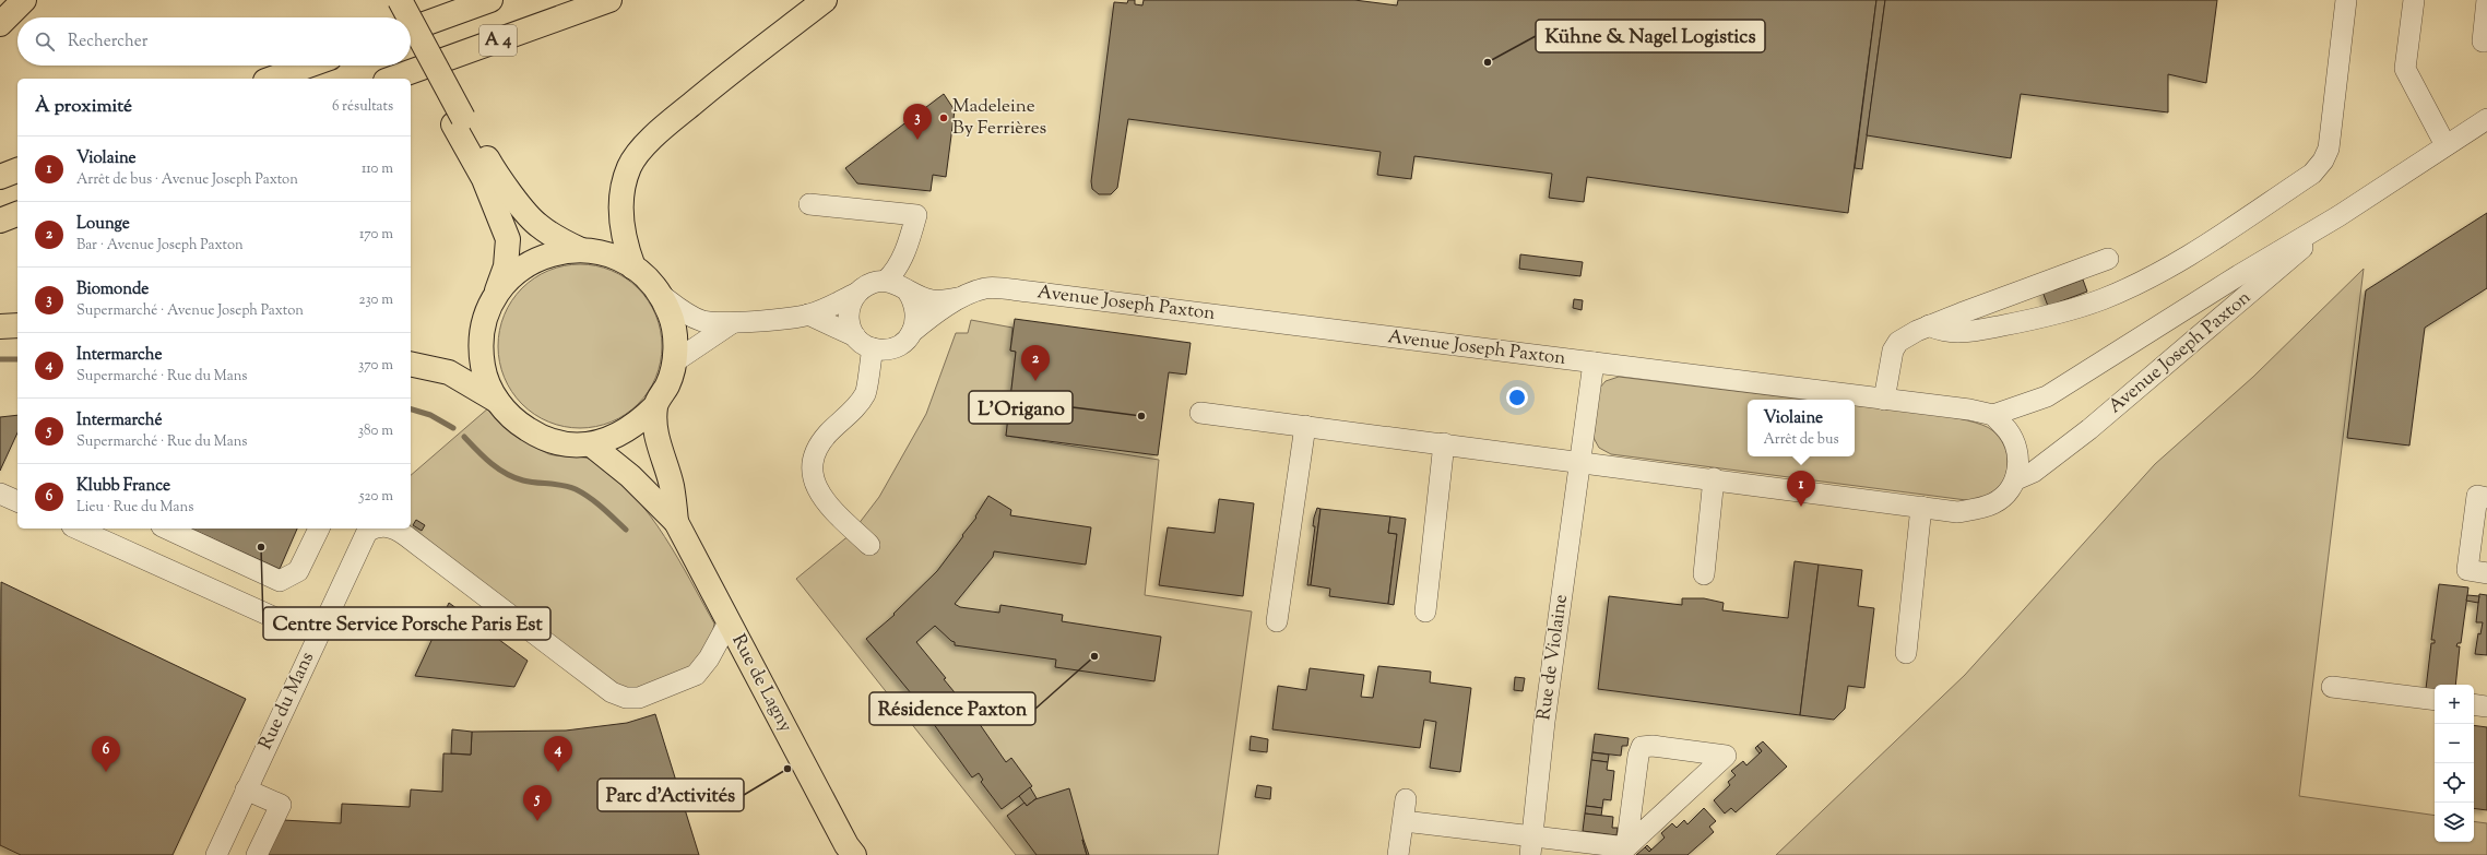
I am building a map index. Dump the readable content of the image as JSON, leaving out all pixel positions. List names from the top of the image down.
{
  "streets": {
    "main road": ["A 4", "Rue de Lagny"],
    "street": ["Avenue Joseph Paxton", "Rue de Violaine", "Rue du Mans"]
  },
  "crossings": [
    ["Avenue Joseph Paxton", "Rue de Violaine"],
    ["Rue de Lagny", "Rue du Mans"]
  ],
  "places": [
    "Kühne & Nagel Logistics",
    "Madeleine By Ferrières",
    "L'Origano",
    "Centre Service Porsche Paris Est",
    "Résidence Paxton",
    "Parc d'Activités"
  ],
  "page": {
    "search": "Rechercher",
    "heading": ["À proximité", "6 résultats"],
    "pins": [
      "3",
      "2",
      "1",
      "4",
      "6",
      "5"
    ],
    "list": [
      {
        "mark": "1",
        "name": "Violaine",
        "note": "Arrêt de bus · Avenue Joseph Paxton",
        "value": "110 m"
      },
      {
        "mark": "2",
        "name": "Lounge",
        "note": "Bar · Avenue Joseph Paxton",
        "value": "170 m"
      },
      {
        "mark": "3",
        "name": "Biomonde",
        "note": "Supermarché · Avenue Joseph Paxton",
        "value": "230 m"
      },
      {
        "mark": "4",
        "name": "Intermarche",
        "note": "Supermarché · Rue du Mans",
        "value": "370 m"
      },
      {
        "mark": "5",
        "name": "Intermarché",
        "note": "Supermarché · Rue du Mans",
        "value": "380 m"
      },
      {
        "mark": "6",
        "name": "Klubb France",
        "note": "Lieu · Rue du Mans",
        "value": "520 m"
      }
    ],
    "popup": ["Violaine", "Arrêt de bus"],
    "map_buttons": ["+", "−"]
  }
}
